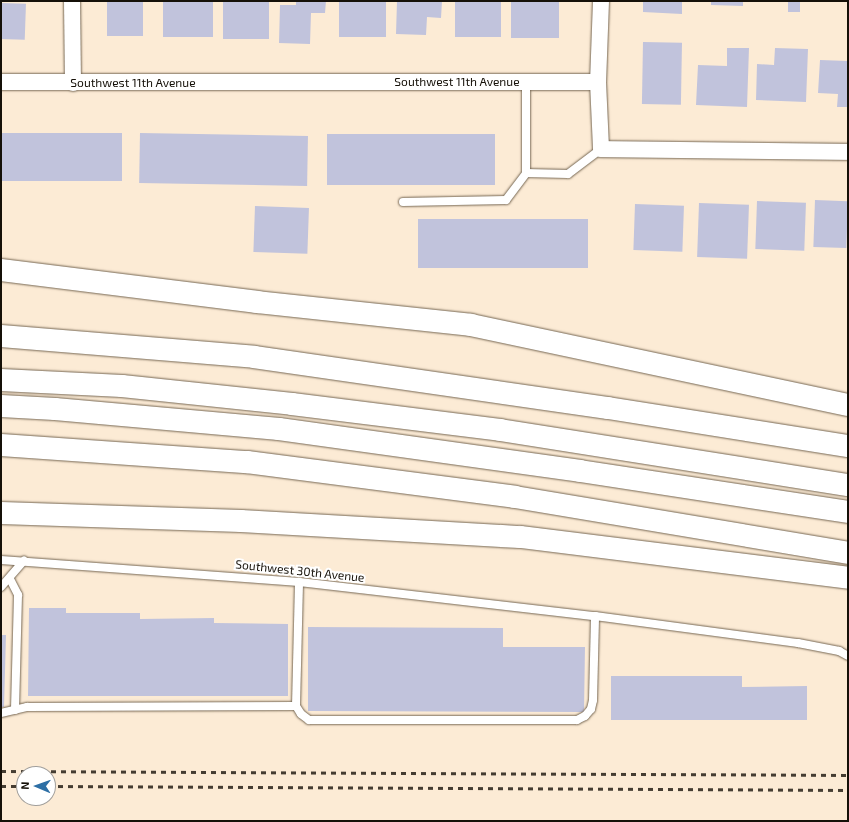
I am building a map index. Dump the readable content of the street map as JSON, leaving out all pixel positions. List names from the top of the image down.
{
  "streets": {
    "street": ["Southwest 11th Avenue"],
    "lane": ["Southwest 30th Avenue"]
  },
  "north": "left"
}
